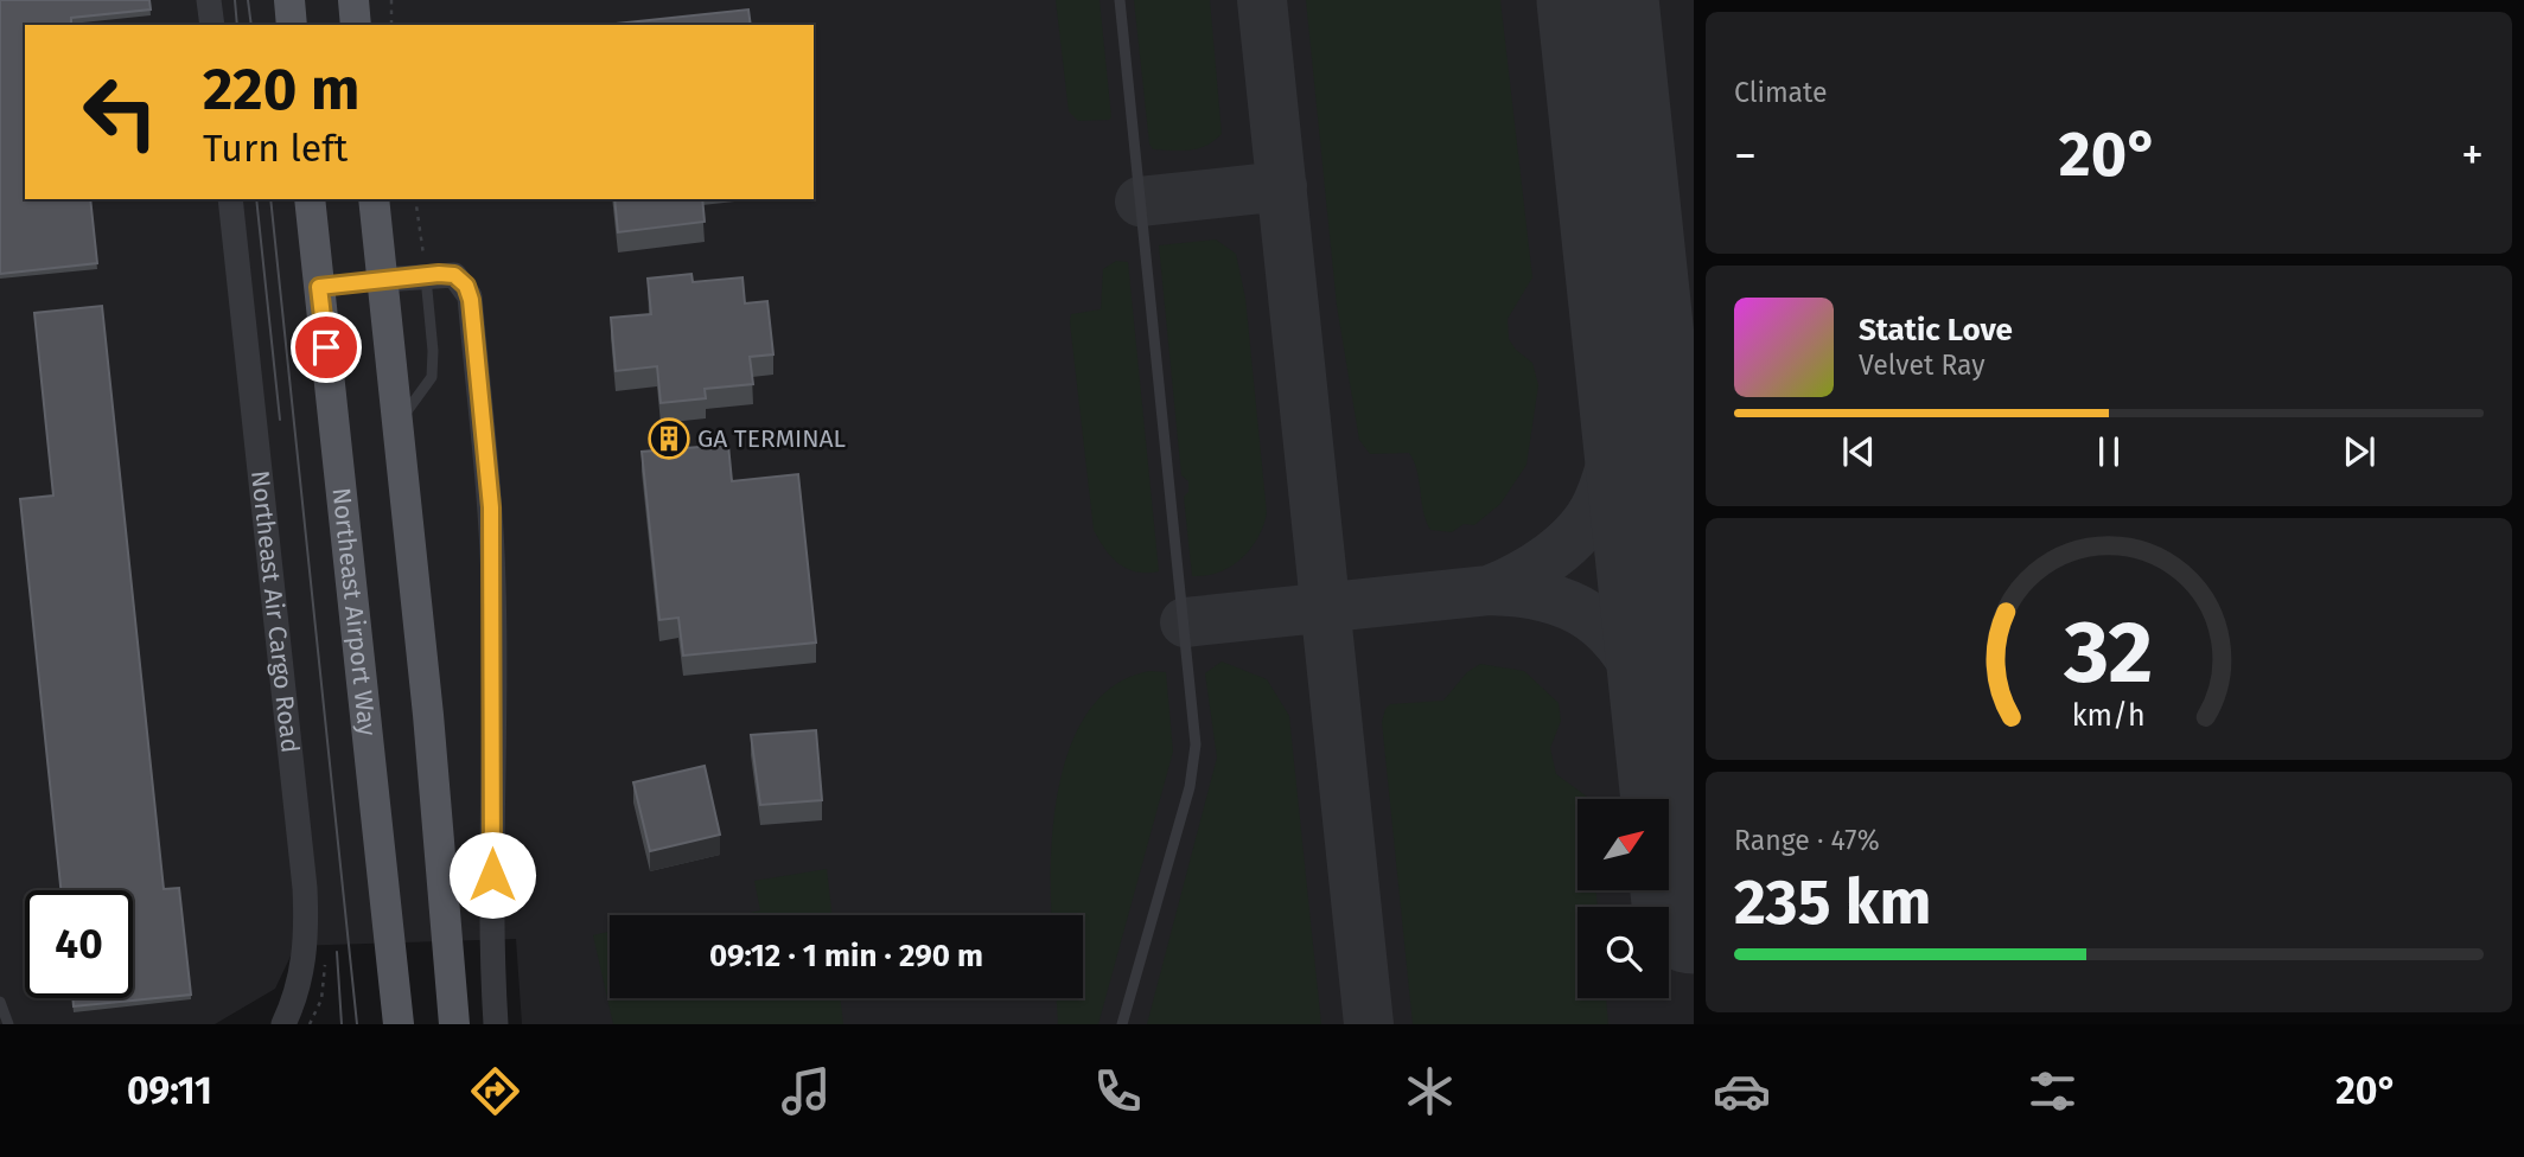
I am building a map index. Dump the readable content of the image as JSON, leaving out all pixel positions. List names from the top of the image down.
{
  "streets": {
    "main road": ["Northeast Airport Way"],
    "street": ["Northeast Air Cargo Road"]
  },
  "places": {
    "building": ["GA TERMINAL"]
  },
  "north": "top right",
  "page": {
    "tile": [
      "Climate",
      ["Range · 47%", "235 km"]
    ],
    "turn": ["220 m", "Turn left"],
    "heat": ["−", "20°", "+"],
    "song": ["Static Love", "Velvet Ray"],
    "limit": "40",
    "trip": "09:12 · 1 min · 290 m",
    "tabs": ["09:11", "20°"],
    "gauge": ["32", "km/h"]
  }
}
